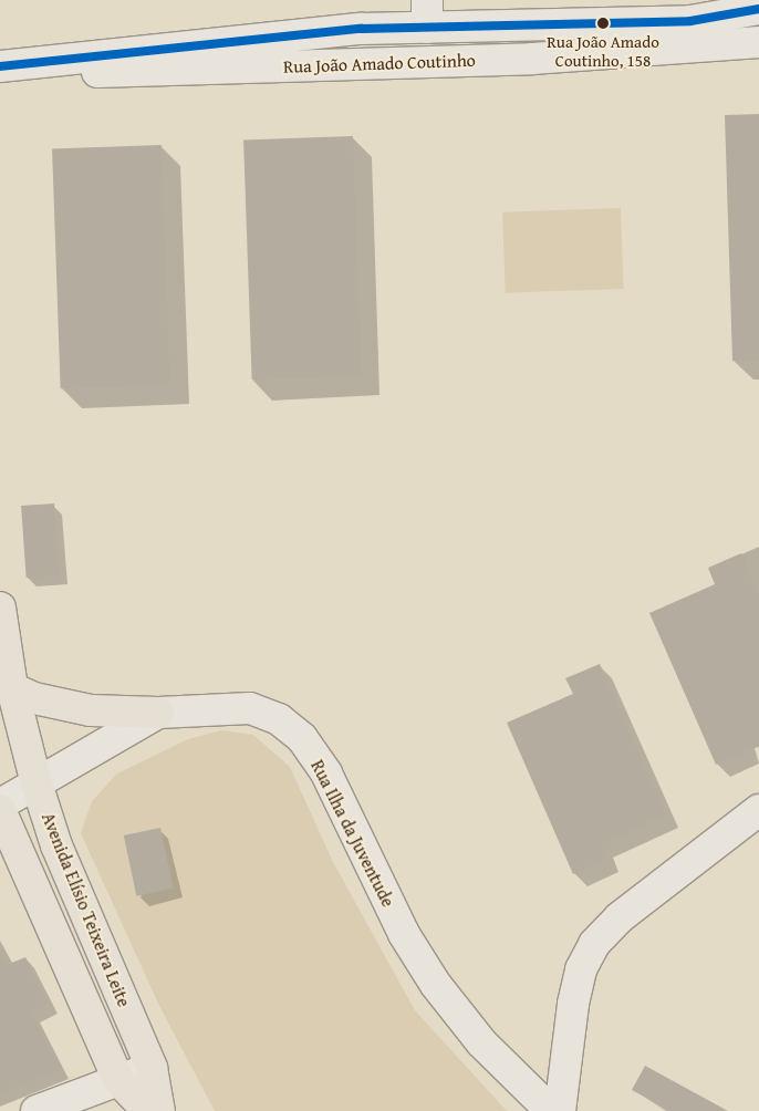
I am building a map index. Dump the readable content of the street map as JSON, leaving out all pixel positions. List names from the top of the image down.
{
  "streets": {
    "main road": ["Avenida Elísio Teixeira Leite"],
    "street": ["Rua João Amado Coutinho", "Rua Ilha da Juventude"]
  },
  "crossings": [
    ["Rua Ilha da Juventude", "Avenida Elísio Teixeira Leite"]
  ],
  "places": ["Rua João Amado Coutinho, 158"]
}
